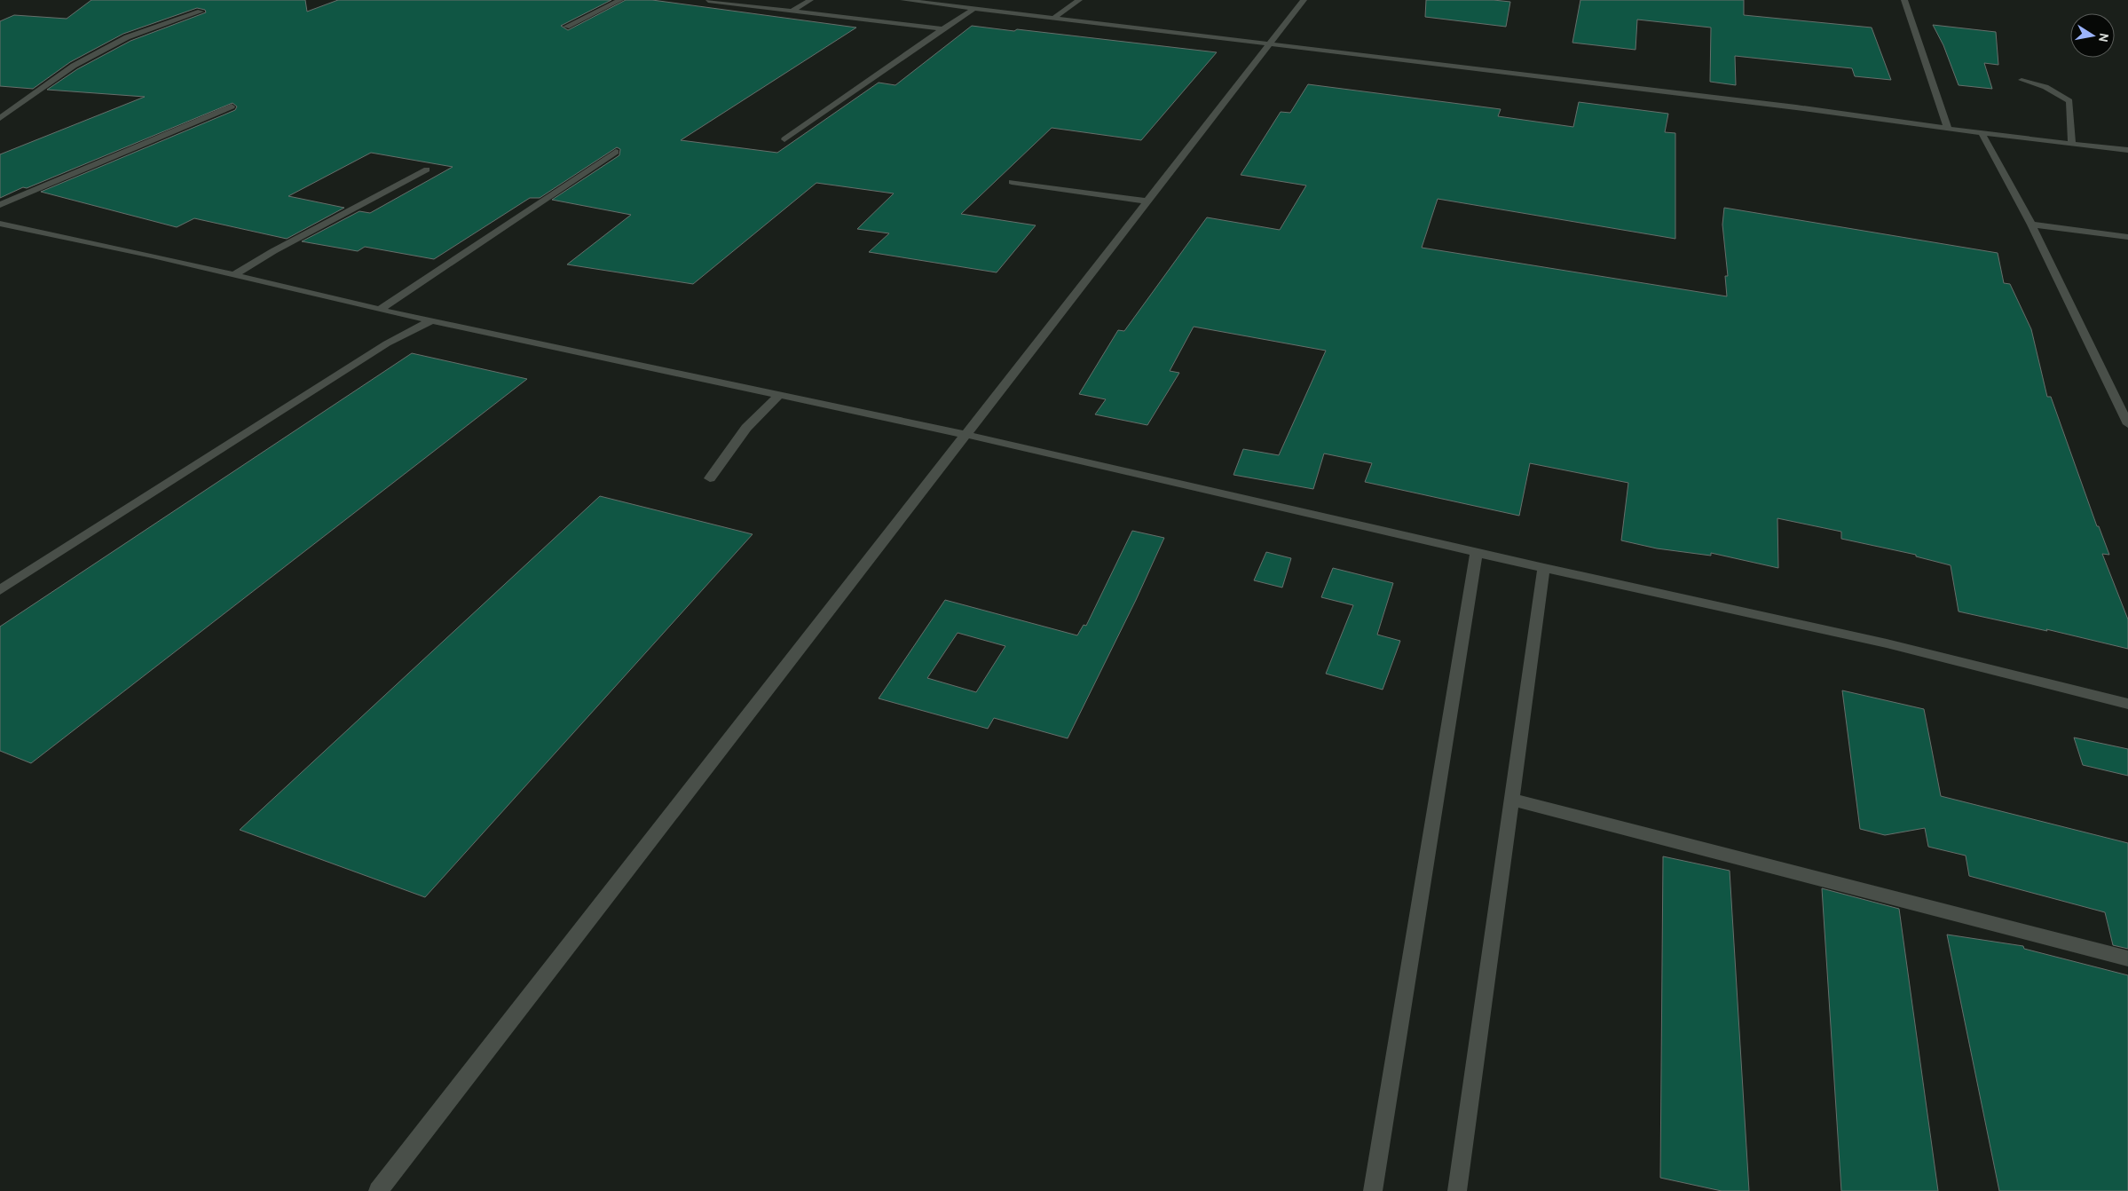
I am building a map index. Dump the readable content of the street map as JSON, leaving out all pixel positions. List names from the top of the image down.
{
  "north": "right"
}
